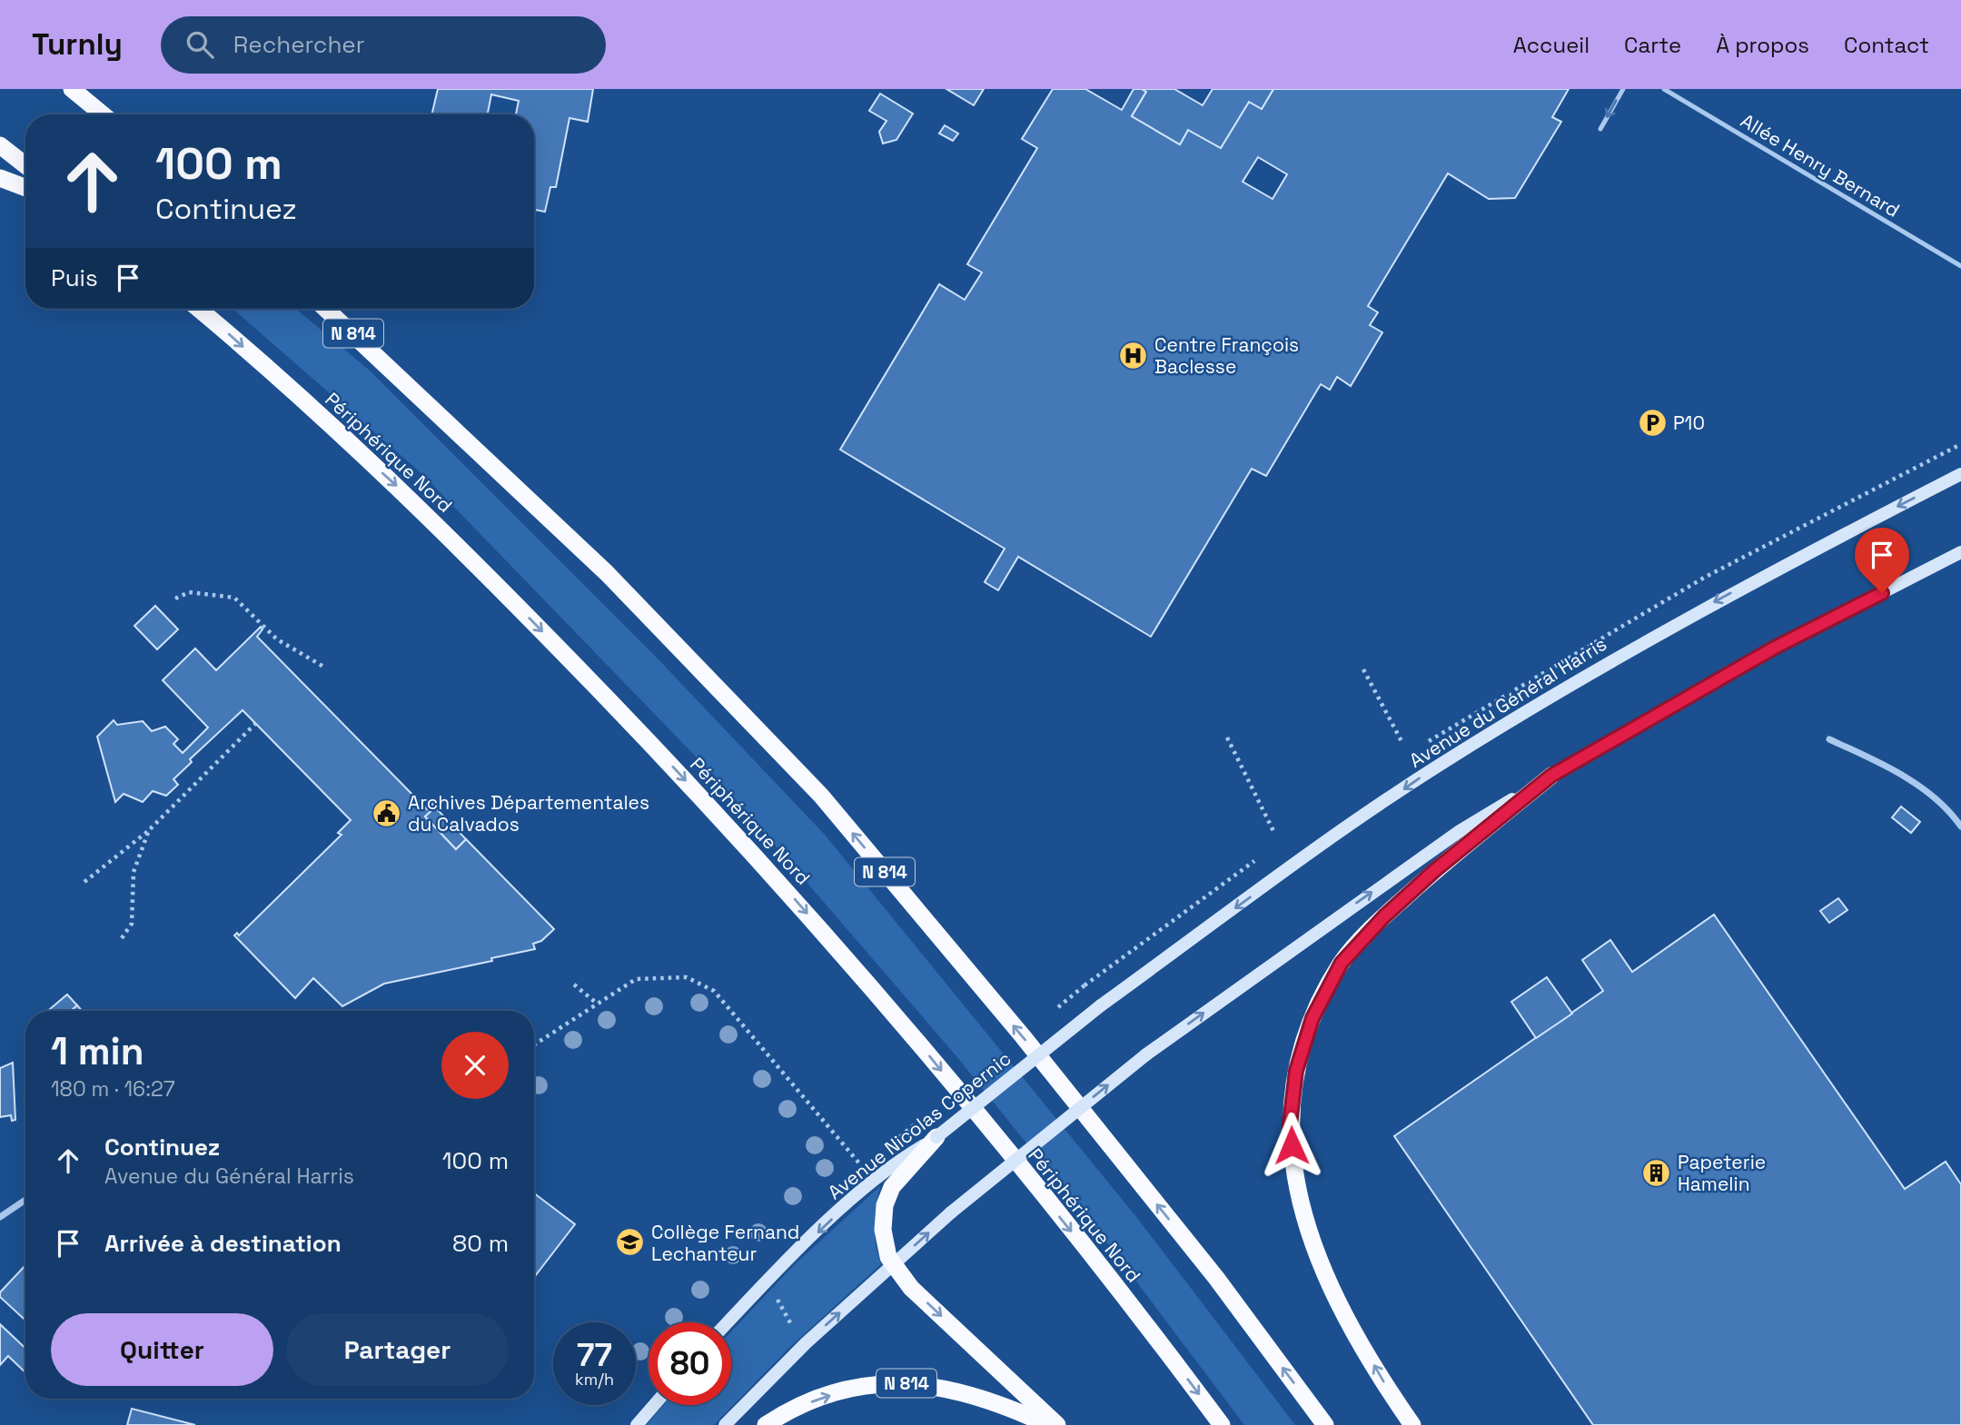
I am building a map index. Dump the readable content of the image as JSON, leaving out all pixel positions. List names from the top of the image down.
{
  "streets": {
    "highway": ["N 814", "Périphérique Nord"],
    "main road": ["Avenue du Général Harris", "Avenue Nicolas Copernic"],
    "lane": ["Allée Henry Bernard"]
  },
  "crossings": [
    ["Avenue du Général Harris", "Avenue Nicolas Copernic"]
  ],
  "places": {
    "hospital": ["Centre François Baclesse"],
    "parking": ["P10"],
    "public building": ["Archives Départementales du Calvados"],
    "building": ["Papeterie Hamelin"],
    "school or university": ["Collège Fernand Lechanteur"]
  },
  "page": {
    "header": "Turnly",
    "search": "Rechercher",
    "nav": [
      "Accueil",
      "Carte",
      "À propos",
      "Contact"
    ],
    "turn": ["100 m", "Continuez"],
    "then": "Puis",
    "heading": ["1 min", "180 m · 16:27"],
    "list": [
      {
        "name": "Continuez",
        "note": "Avenue du Général Harris",
        "value": "100 m"
      },
      {
        "name": "Arrivée à destination",
        "value": "80 m"
      }
    ],
    "buttons": ["Quitter", "Partager"],
    "speed": "77 km/h",
    "limit": "80"
  }
}
